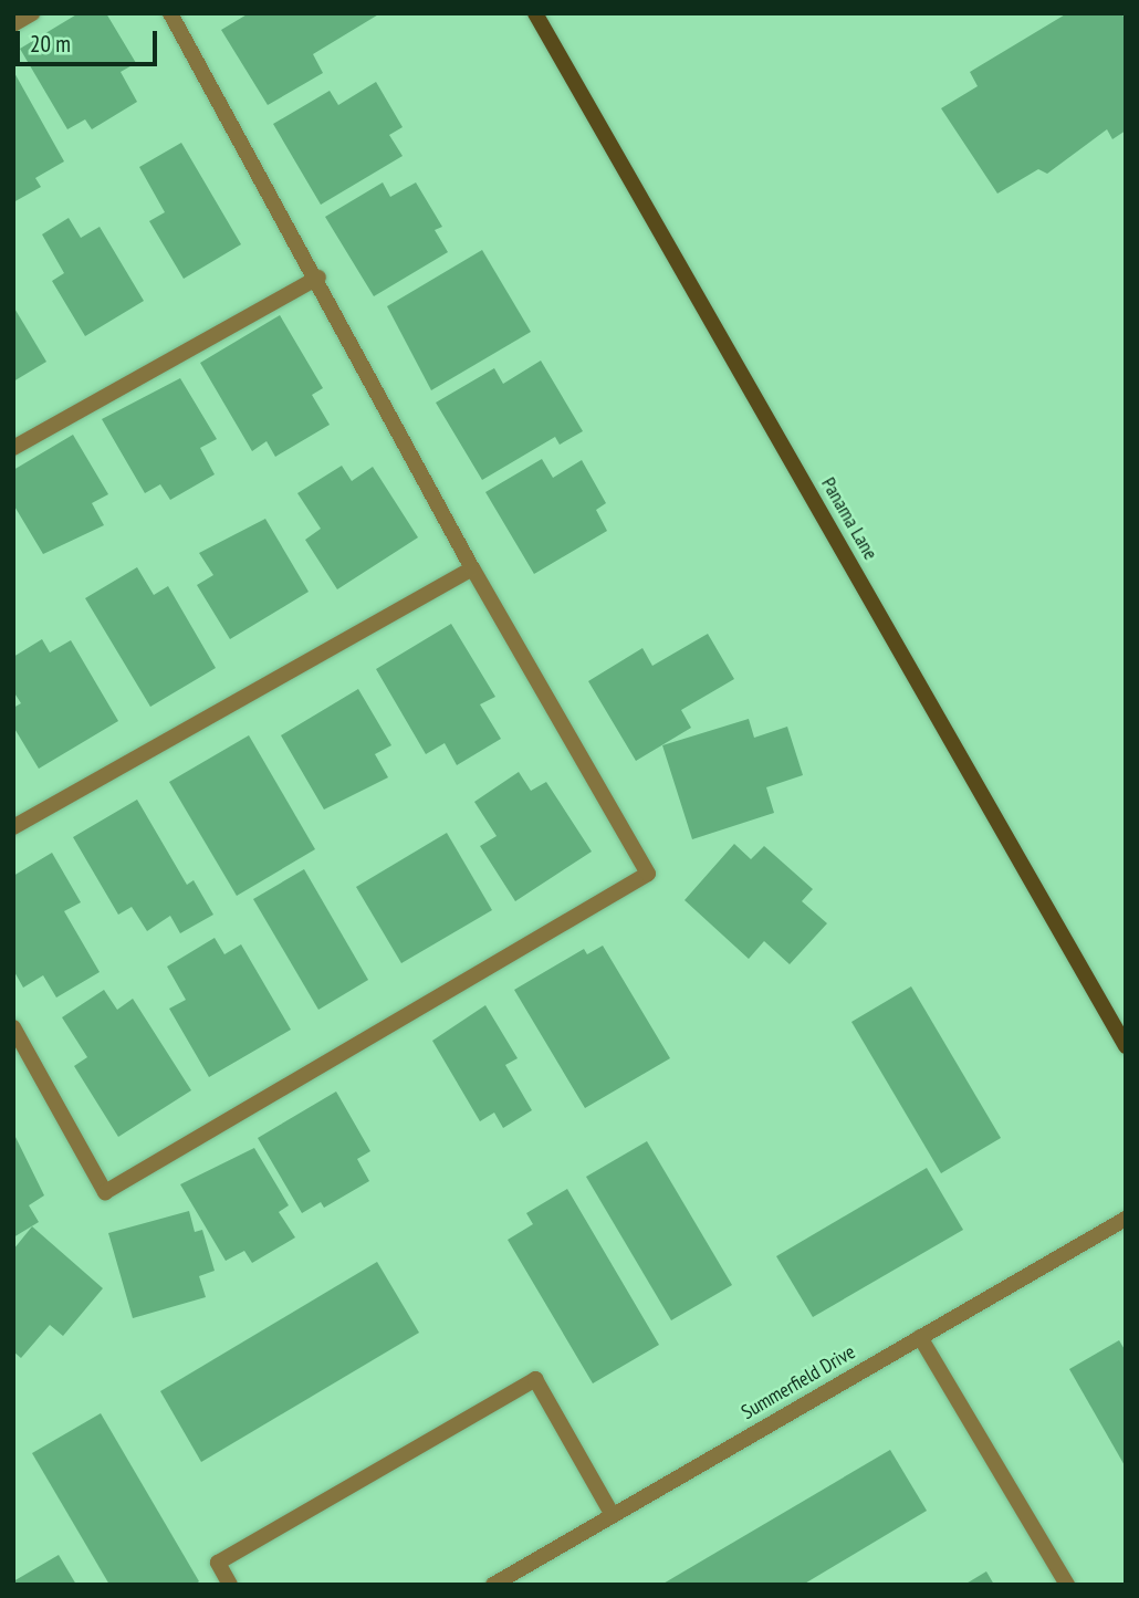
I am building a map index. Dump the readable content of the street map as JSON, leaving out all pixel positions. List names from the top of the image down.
{
  "streets": {
    "main road": ["Panama Lane"],
    "street": ["Summerfield Drive"]
  },
  "scale_bar": "20 m"
}
